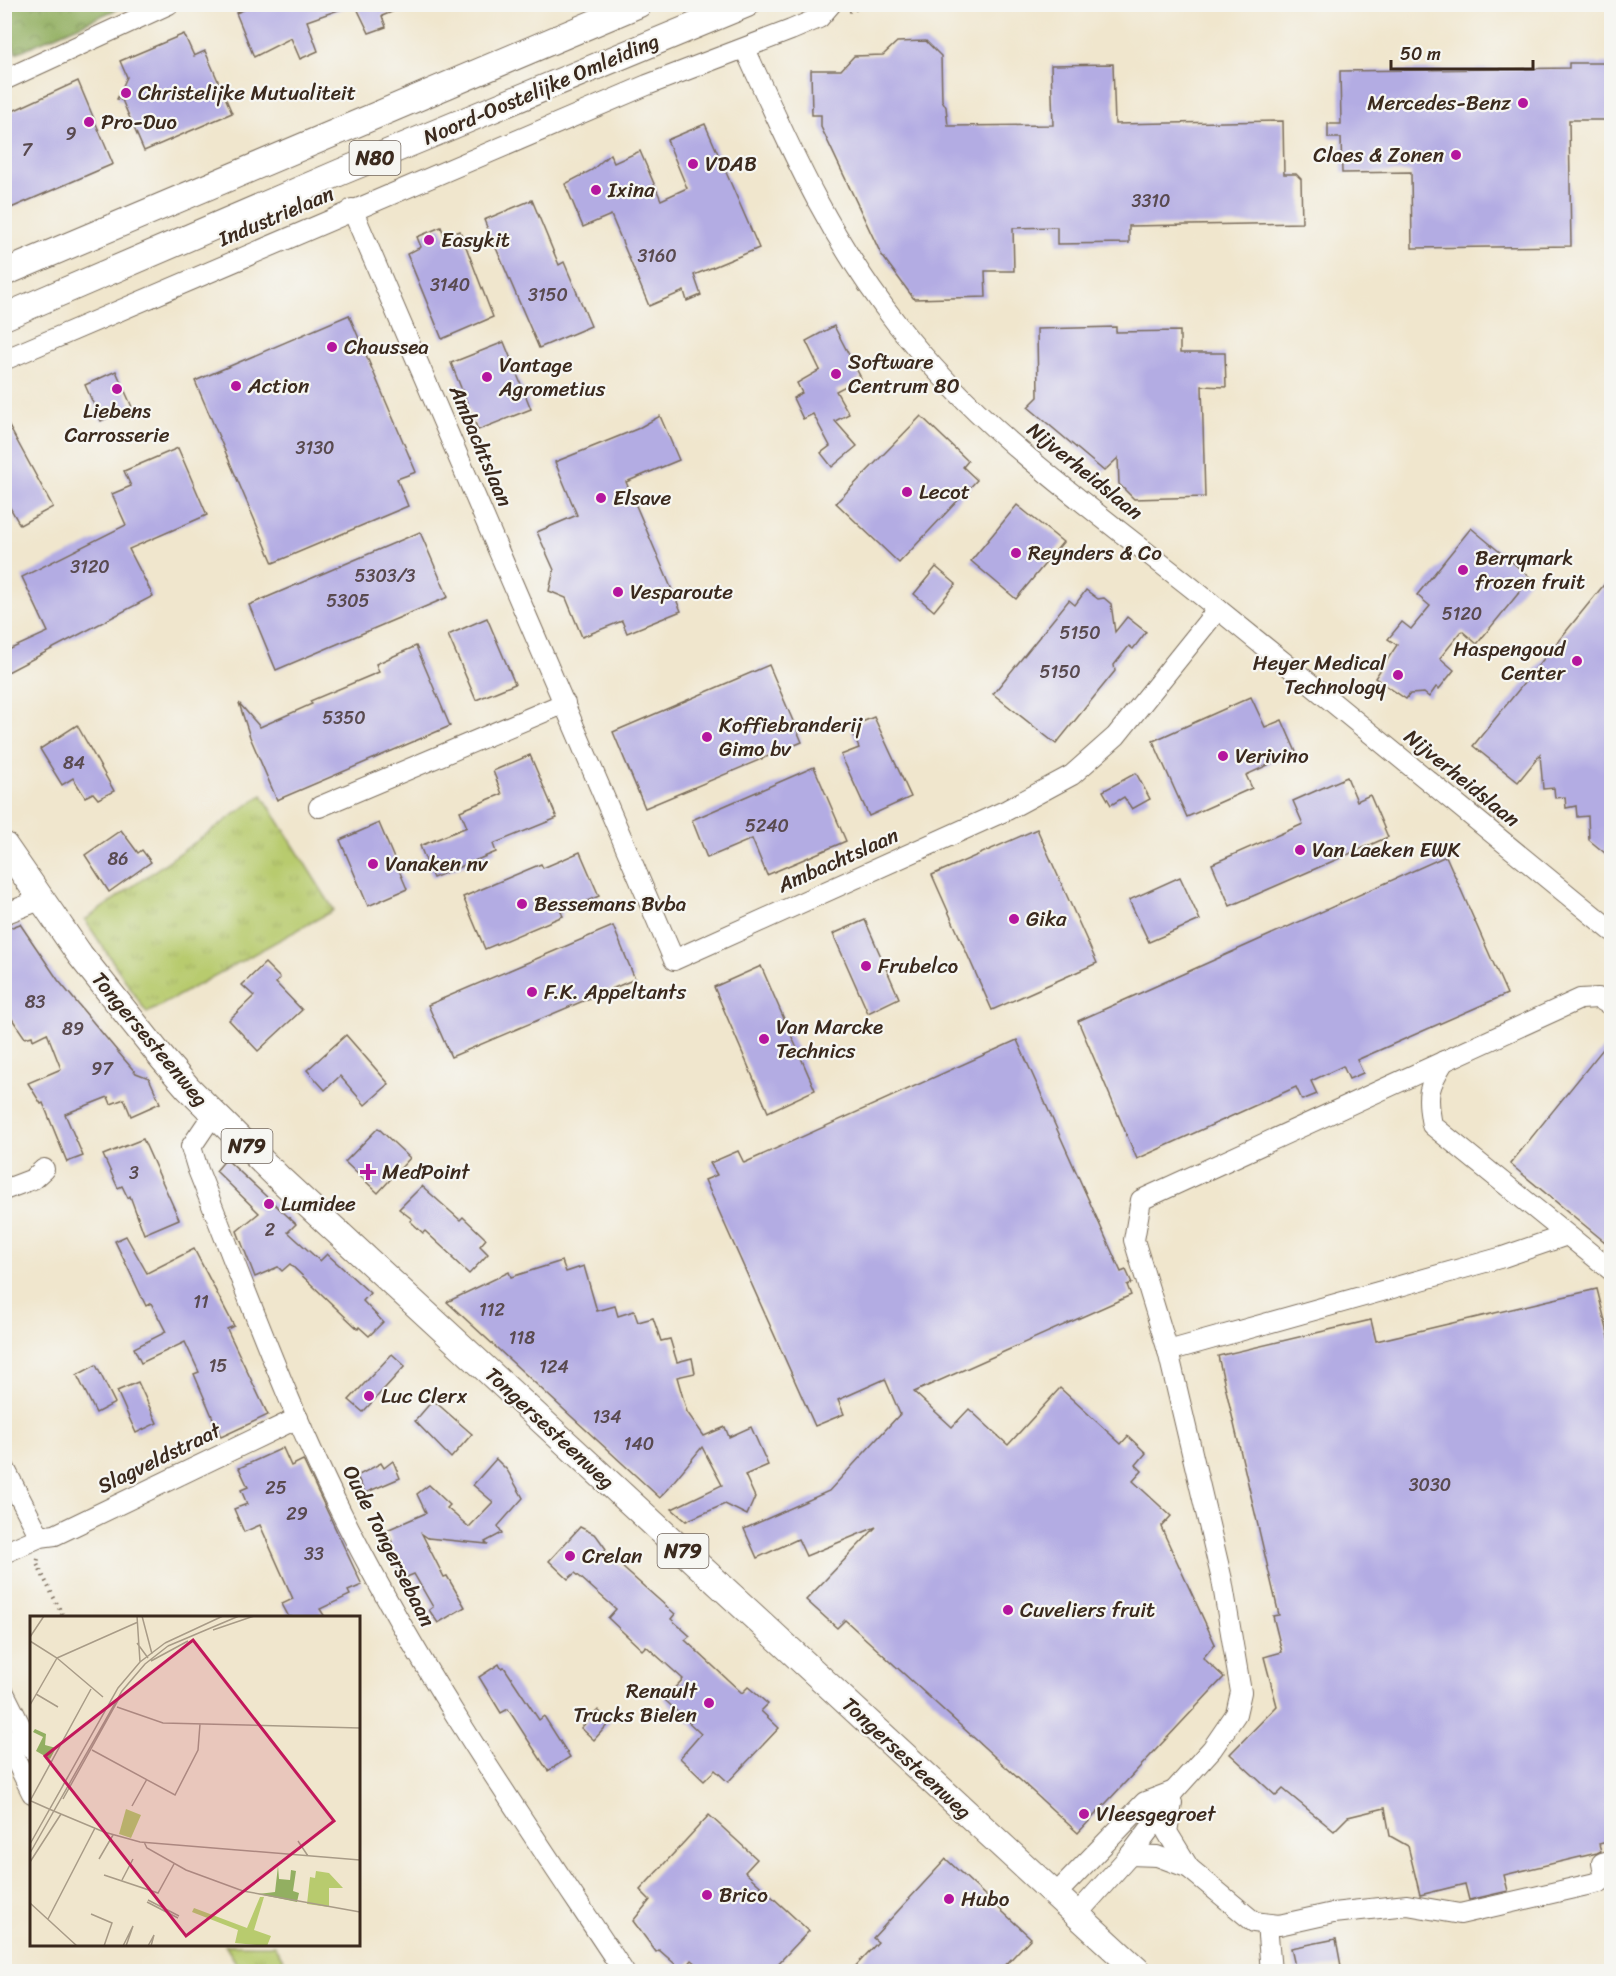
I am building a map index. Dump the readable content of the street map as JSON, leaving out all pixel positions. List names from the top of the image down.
{
  "streets": {
    "main road": [
      "Noord-Oostelijke Omleiding",
      "N80",
      "Tongersesteenweg",
      "N79"
    ],
    "street": [
      "Industrielaan",
      "Ambachtslaan",
      "Nijverheidslaan",
      "Slagveldstraat",
      "Oude Tongersebaan"
    ]
  },
  "crossings": [
    ["Industrielaan", "Ambachtslaan"],
    ["Industrielaan", "Nijverheidslaan"],
    ["Ambachtslaan", "Nijverheidslaan"],
    ["Tongersesteenweg", "Oude Tongersebaan"],
    ["Slagveldstraat", "Oude Tongersebaan"]
  ],
  "places": {
    "other": [
      "Christelijke Mutualiteit",
      "Mercedes-Benz",
      "Pro-Duo",
      "Claes & Zonen",
      "VDAB",
      "Ixina",
      "Easykit",
      "Chaussea",
      "Software Centrum 80",
      "Vantage Agrometius",
      "Action",
      "Liebens Carrosserie",
      "Lecot",
      "Elsave",
      "Reynders & Co",
      "Berrymark frozen fruit",
      "Vesparoute",
      "Haspengoud Center",
      "Heyer Medical Technology",
      "Koffiebranderij Gimo bv",
      "Verivino",
      "Van Laeken EWK",
      "Vanaken nv",
      "Bessemans Bvba",
      "Gika",
      "Frubelco",
      "F.K. Appeltants",
      "Van Marcke Technics",
      "Lumidee",
      "Luc Clerx",
      "Crelan",
      "Cuveliers fruit",
      "Renault Trucks Bielen",
      "Vleesgegroet",
      "Brico",
      "Hubo"
    ],
    "health": ["MedPoint"]
  },
  "house_numbers": [
    "9",
    "7",
    "3310",
    "3160",
    "3140",
    "3150",
    "3130",
    "3120",
    "5303/3",
    "5305",
    "5120",
    "5150",
    "5150",
    "5350",
    "84",
    "5240",
    "86",
    "83",
    "89",
    "97",
    "3",
    "2",
    "11",
    "112",
    "118",
    "15",
    "124",
    "134",
    "140",
    "3030",
    "25",
    "29",
    "33"
  ],
  "scale_bar": "50 m"
}
